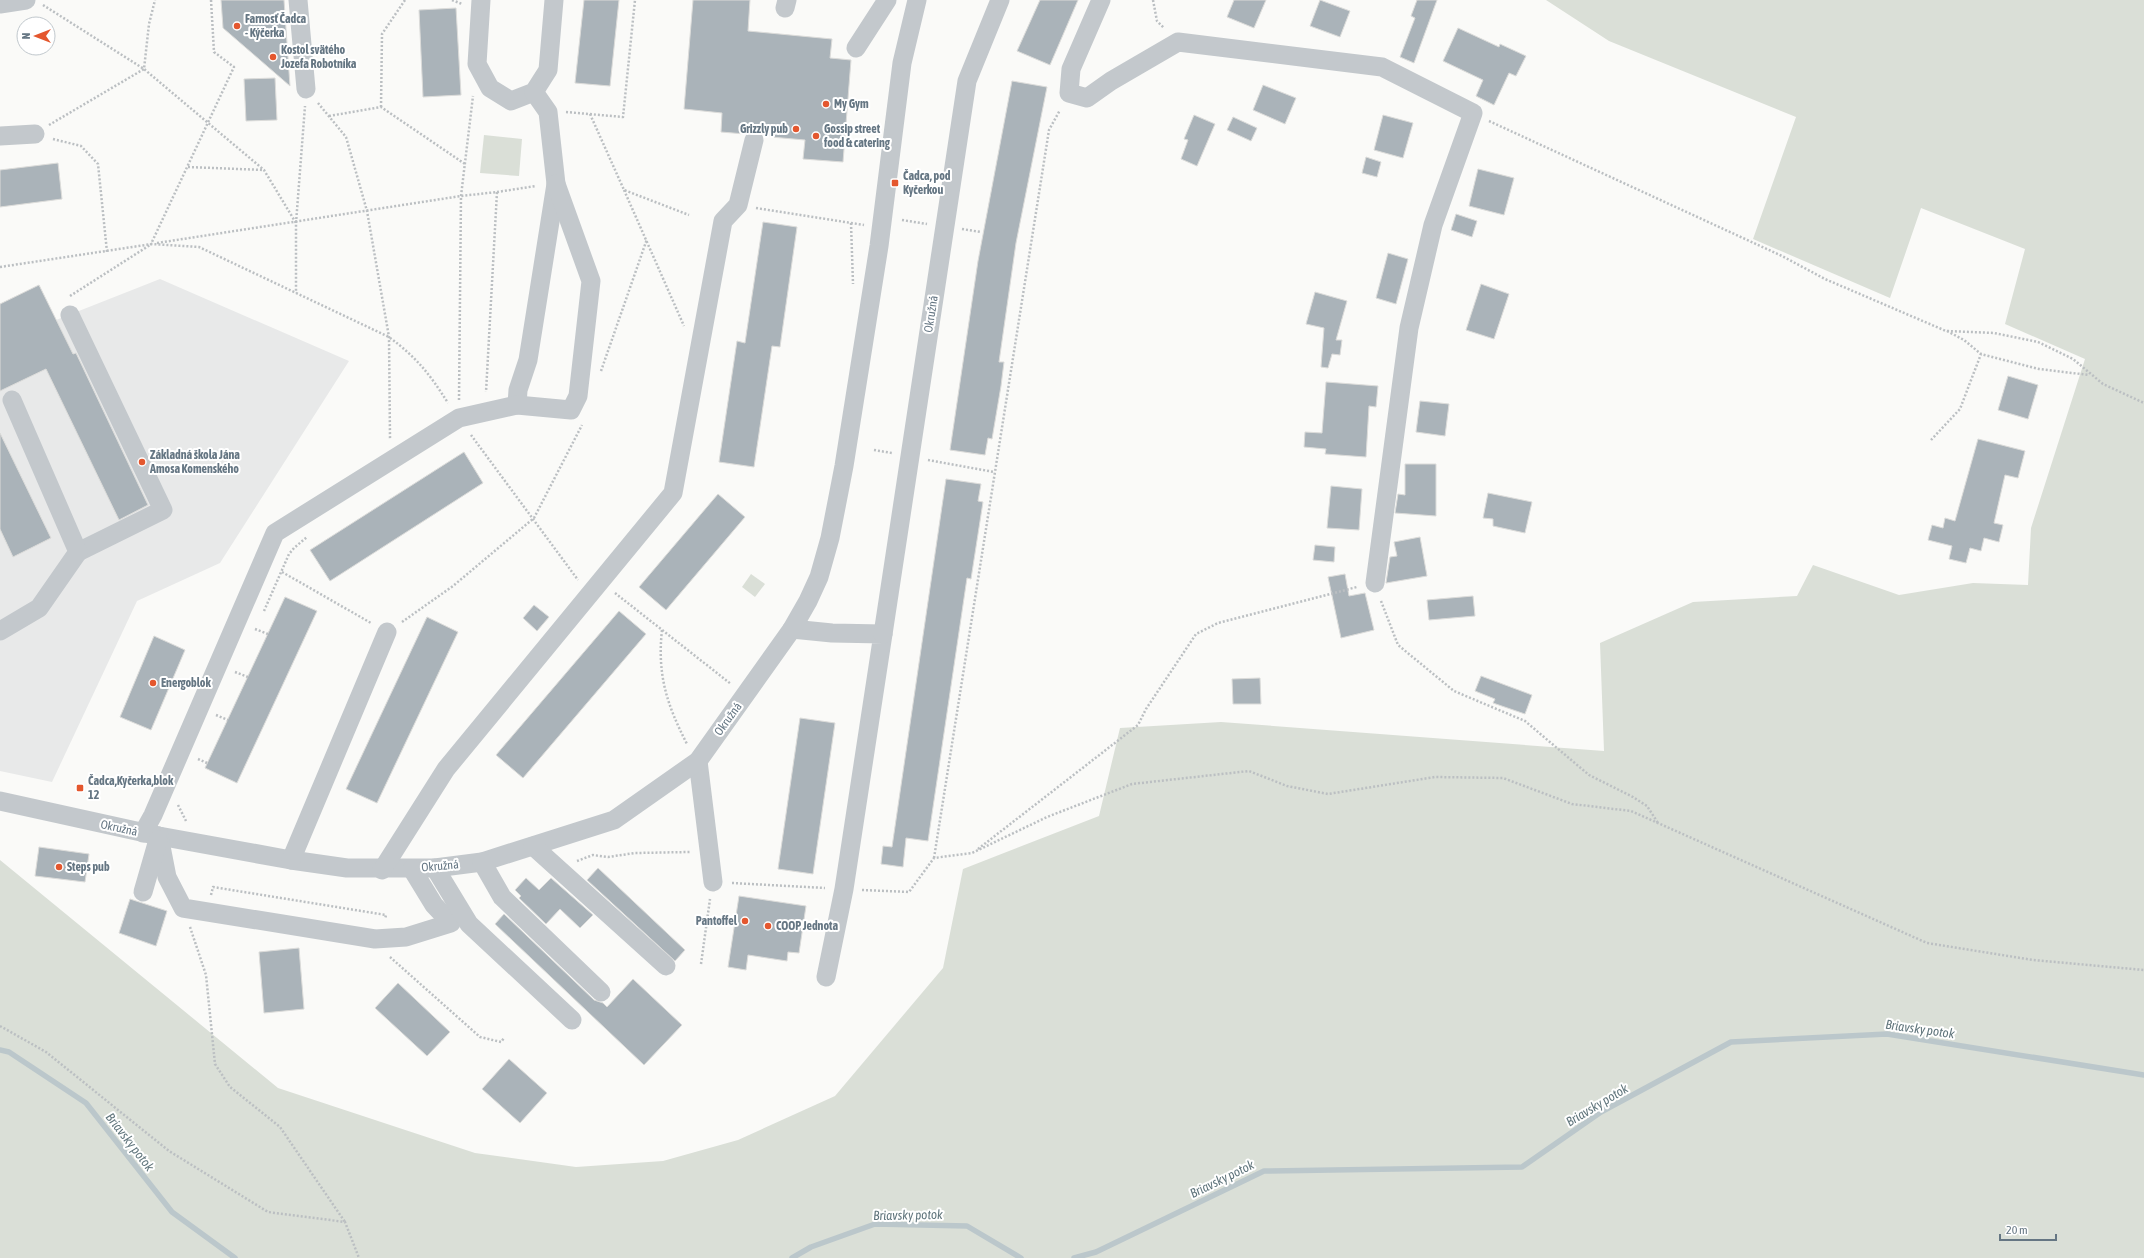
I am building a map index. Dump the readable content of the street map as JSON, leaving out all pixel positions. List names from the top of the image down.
{
  "streets": {
    "street": ["Okružná"]
  },
  "water": ["Briavsky potok"],
  "places": {
    "other": [
      "Farnosť Čadca - Kýčerka",
      "Kostol svätého Jozefa Robotníka",
      "My Gym",
      "Grizzly pub",
      "Gossip street food & catering",
      "Základná škola Jána Amosa Komenského",
      "Energoblok",
      "Steps pub",
      "Pantoffel",
      "COOP Jednota"
    ],
    "transit": ["Čadca, pod Kyčerkou", "Čadca,Kyčerka,blok 12"]
  },
  "scale_bar": "20 m",
  "north": "left"
}
